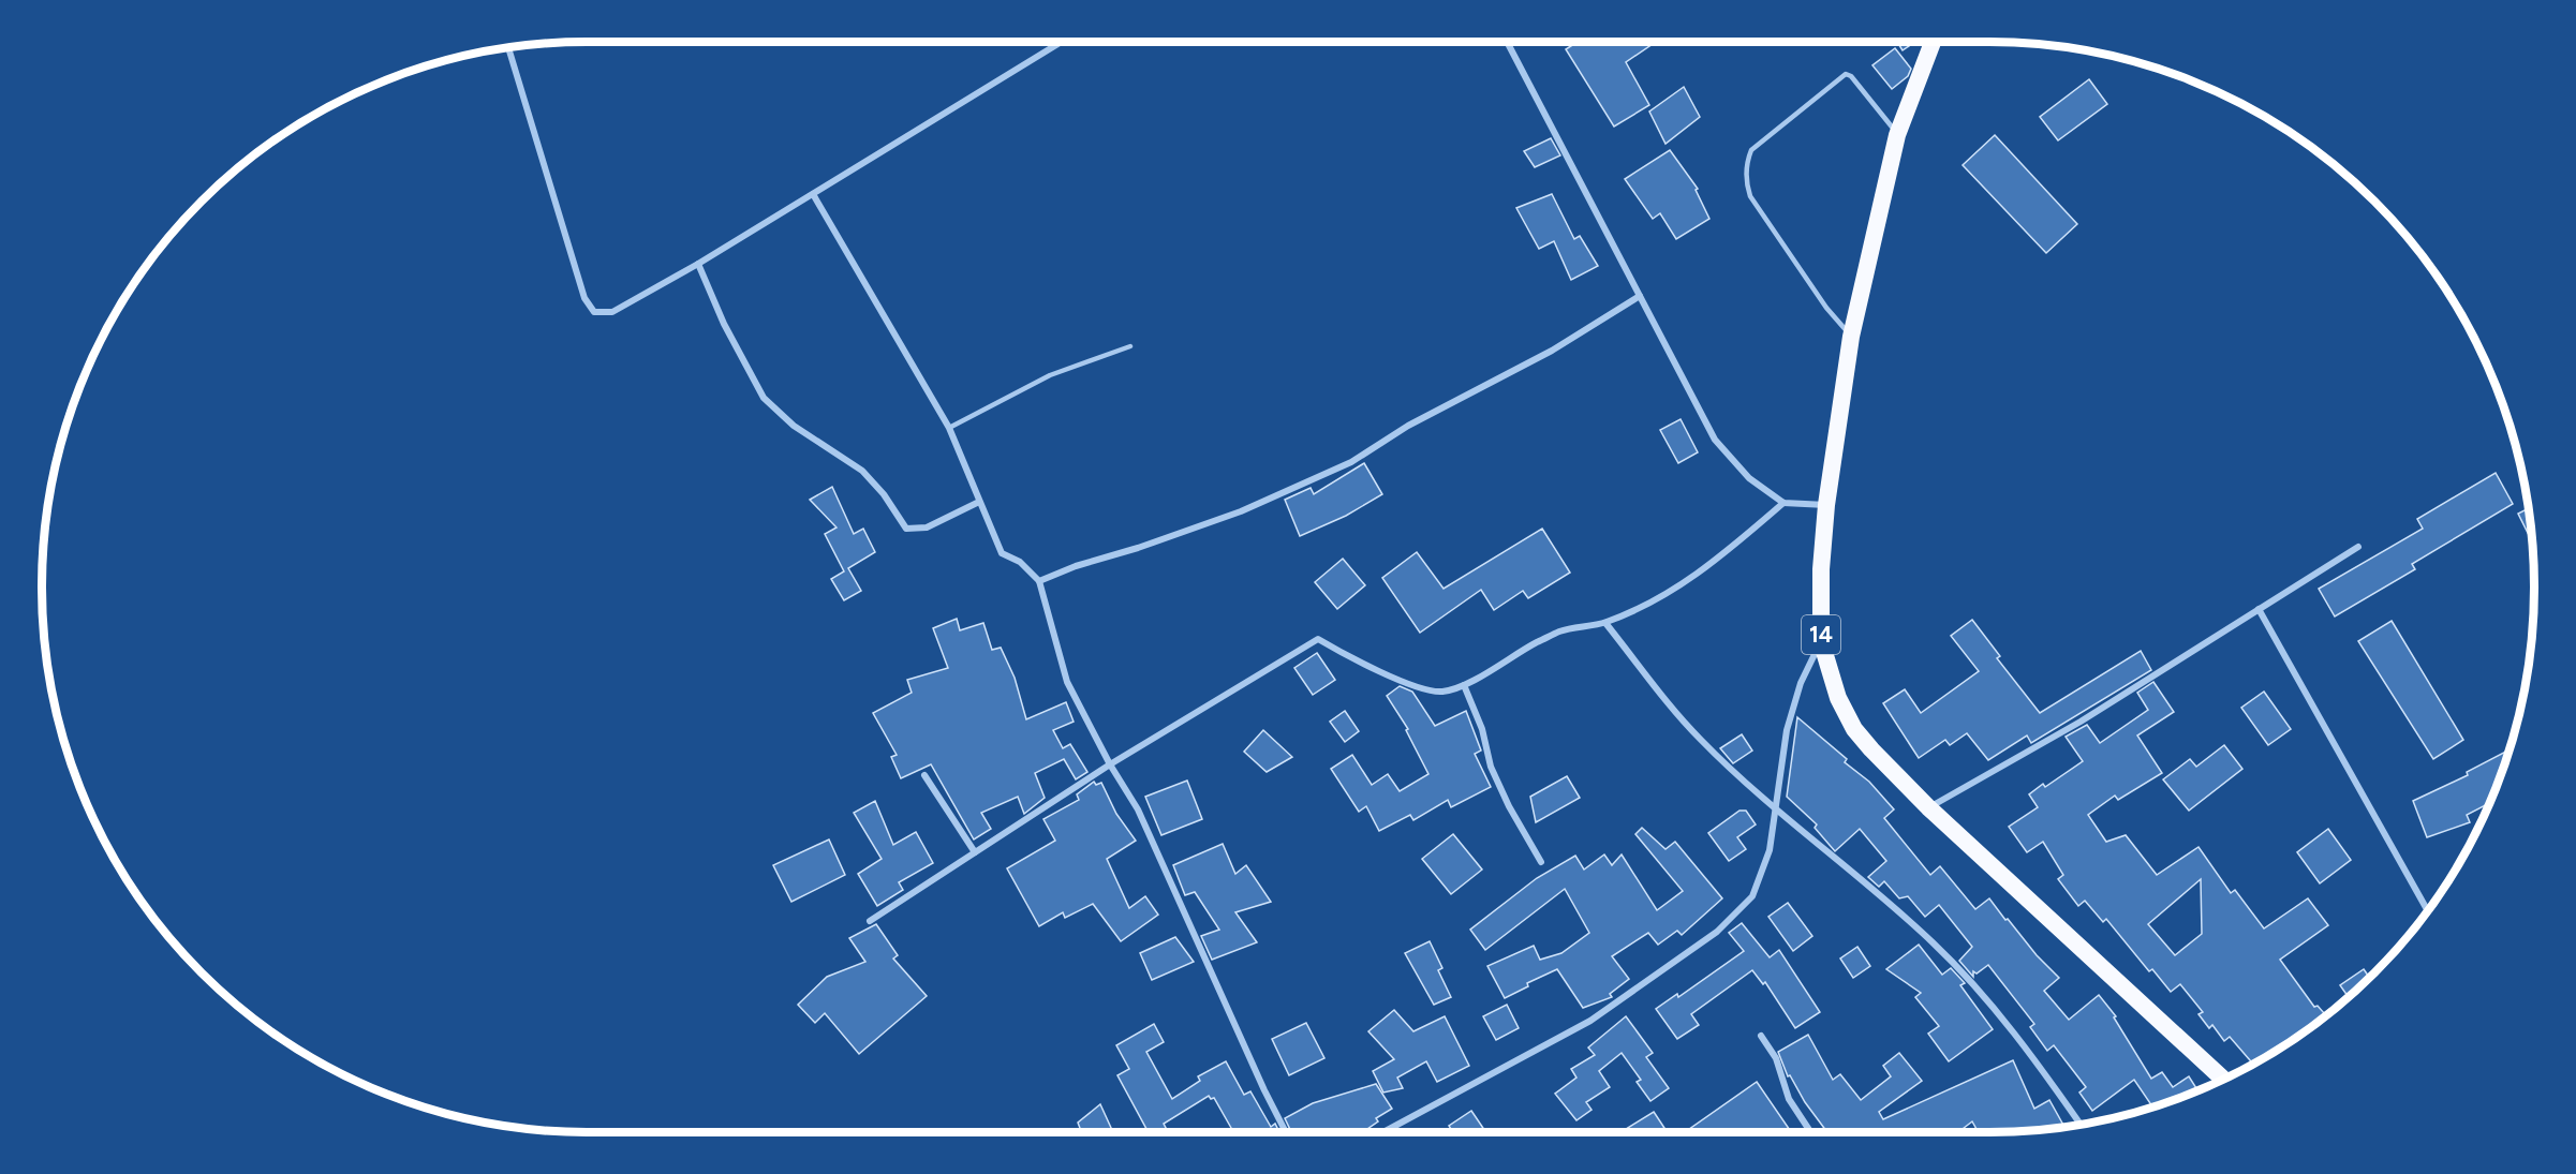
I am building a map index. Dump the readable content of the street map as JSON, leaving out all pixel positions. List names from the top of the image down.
{
  "streets": {
    "highway": ["14"]
  }
}
